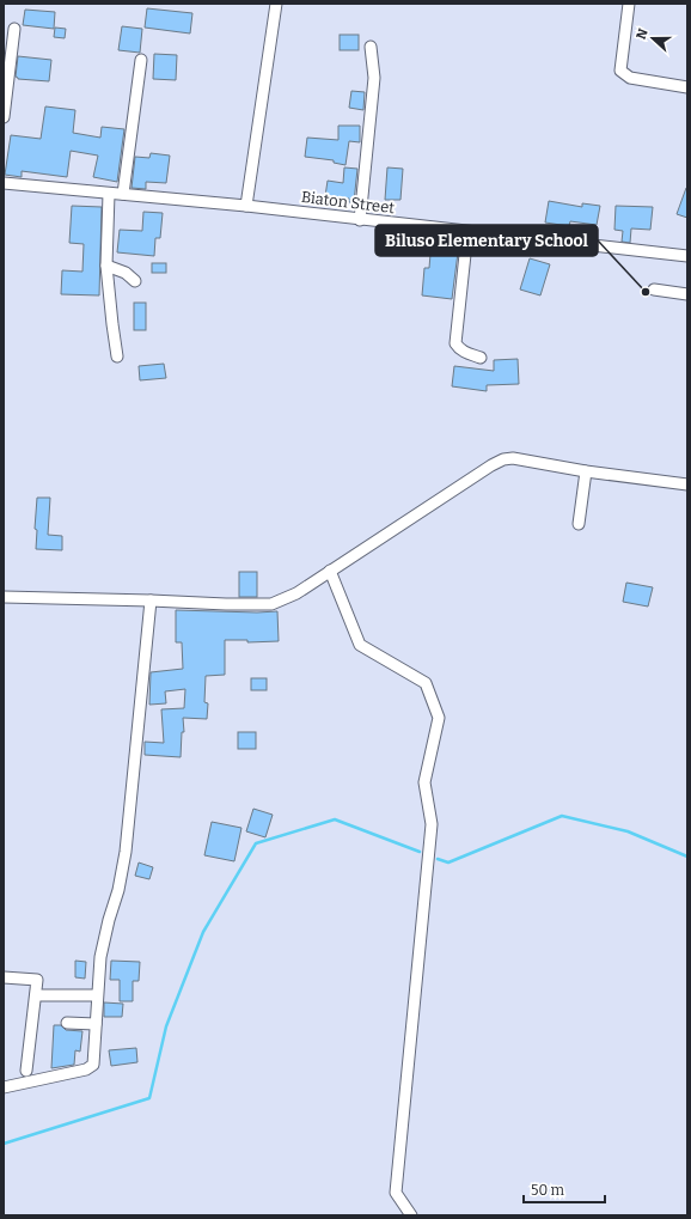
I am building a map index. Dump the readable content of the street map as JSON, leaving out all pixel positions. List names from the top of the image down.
{
  "streets": {
    "street": ["Biaton Street"]
  },
  "places": ["Biluso Elementary School"],
  "scale_bar": "50 m",
  "north": "left"
}
